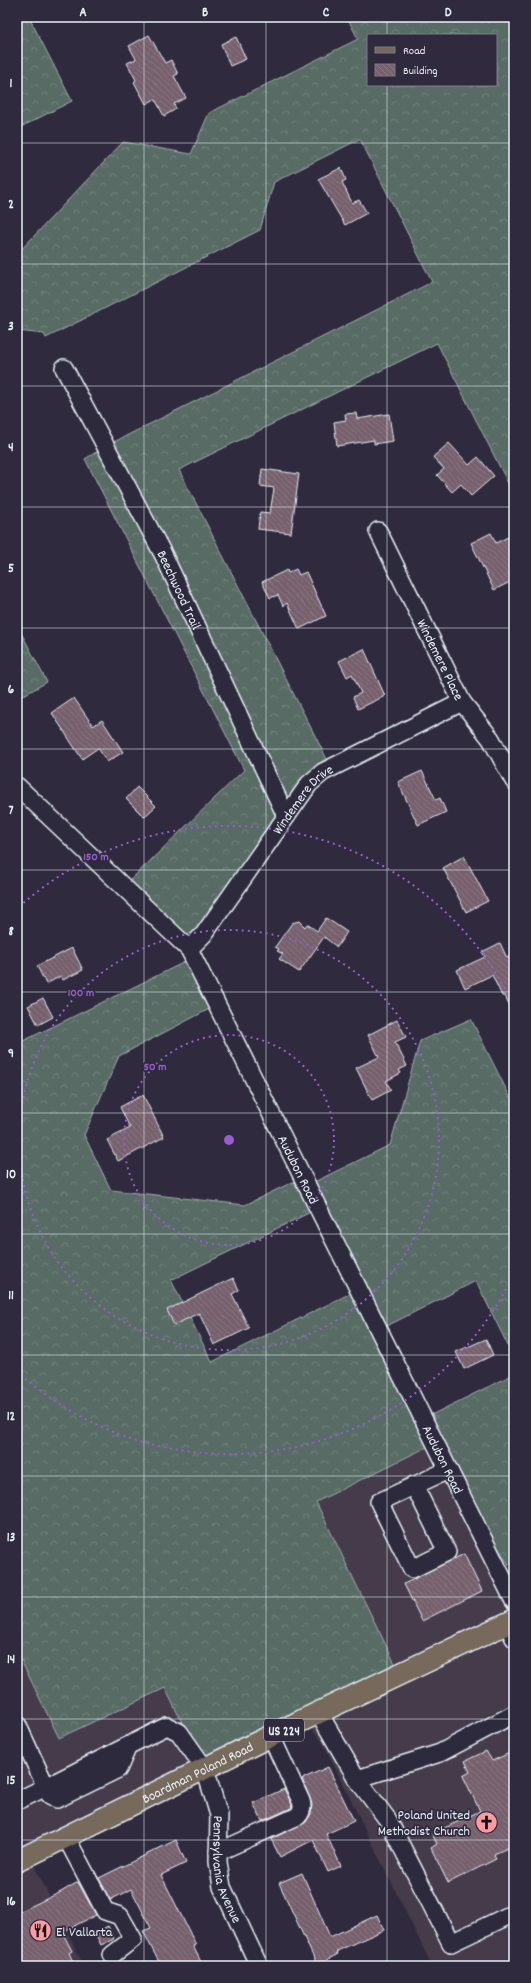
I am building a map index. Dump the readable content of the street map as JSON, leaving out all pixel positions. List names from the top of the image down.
{
  "streets": {
    "main road": ["US 224", "Boardman Poland Road"],
    "street": [
      "Beechwood Trail",
      "Windemere Place",
      "Windemere Drive",
      "Audubon Road",
      "Pennsylvania Avenue"
    ]
  },
  "crossings": [
    ["Beechwood Trail", "Windemere Drive"],
    ["Windemere Place", "Windemere Drive"],
    ["Windemere Drive", "Audubon Road"],
    ["US 224", "Boardman Poland Road"],
    ["Boardman Poland Road", "Pennsylvania Avenue"]
  ],
  "places": {
    "church": ["Poland United Methodist Church"],
    "restaurant": ["El Vallarta"]
  },
  "legend": ["Road", "Building"],
  "grid": {
    "columns": [
      "A",
      "B",
      "C",
      "D"
    ],
    "rows": [
      "1",
      "2",
      "3",
      "4",
      "5",
      "6",
      "7",
      "8",
      "9",
      "10",
      "11",
      "12",
      "13",
      "14",
      "15",
      "16"
    ]
  },
  "rings": ["150 m", "100 m", "50 m"]
}
